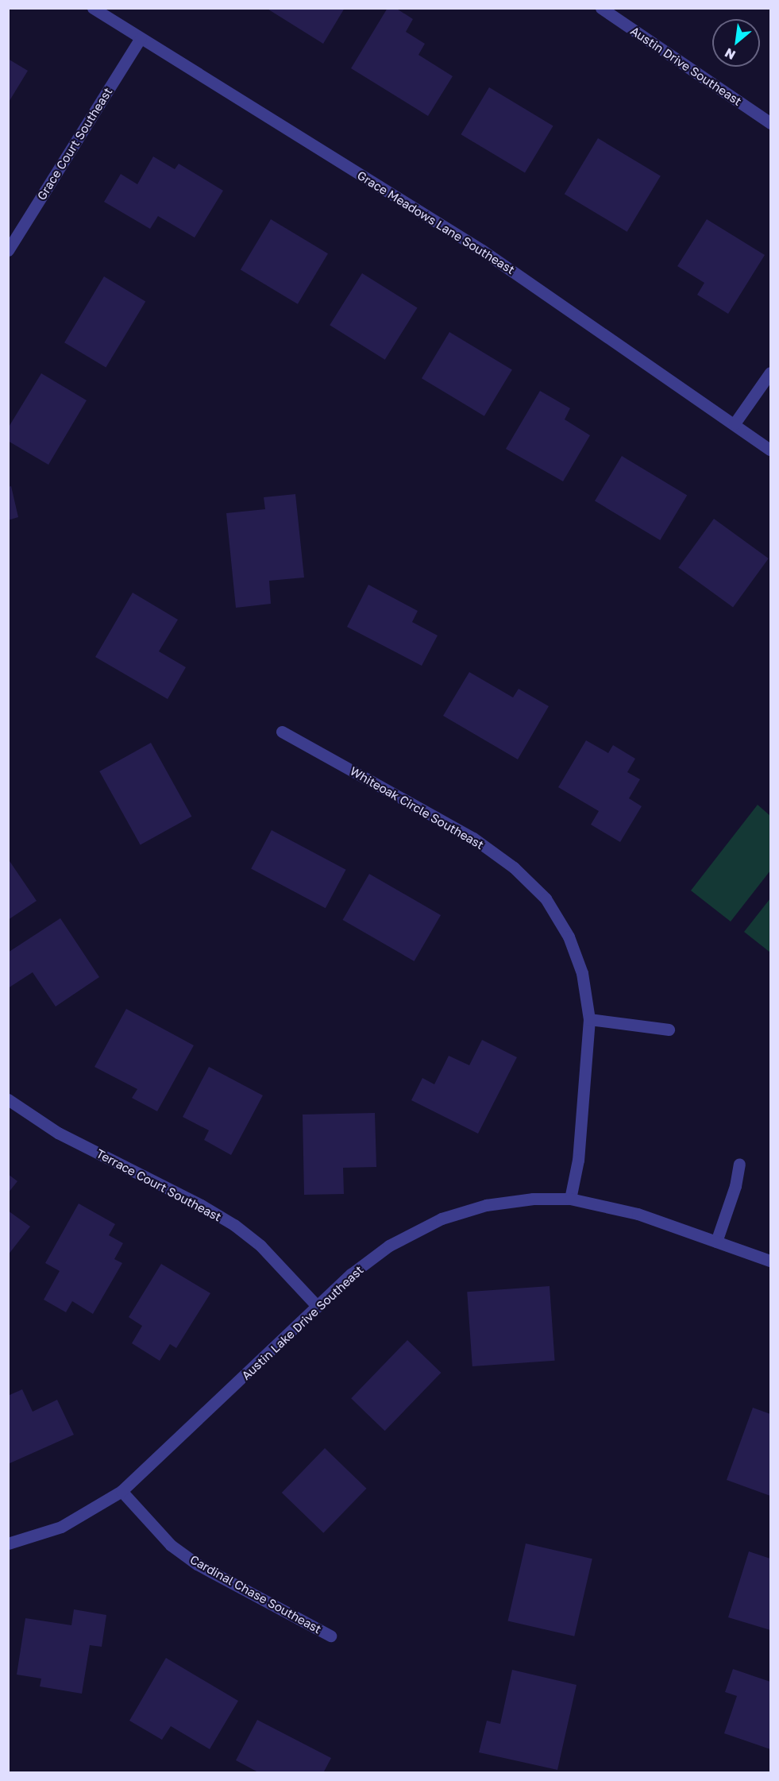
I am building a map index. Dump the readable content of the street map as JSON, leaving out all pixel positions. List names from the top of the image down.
{
  "streets": {
    "street": [
      "Austin Drive Southeast",
      "Grace Court Southeast",
      "Grace Meadows Lane Southeast",
      "Whiteoak Circle Southeast",
      "Terrace Court Southeast",
      "Austin Lake Drive Southeast",
      "Cardinal Chase Southeast"
    ]
  },
  "crossings": [
    ["Grace Court Southeast", "Grace Meadows Lane Southeast"],
    ["Whiteoak Circle Southeast", "Austin Lake Drive Southeast"],
    ["Terrace Court Southeast", "Austin Lake Drive Southeast"],
    ["Austin Lake Drive Southeast", "Cardinal Chase Southeast"]
  ],
  "north": "bottom left"
}
